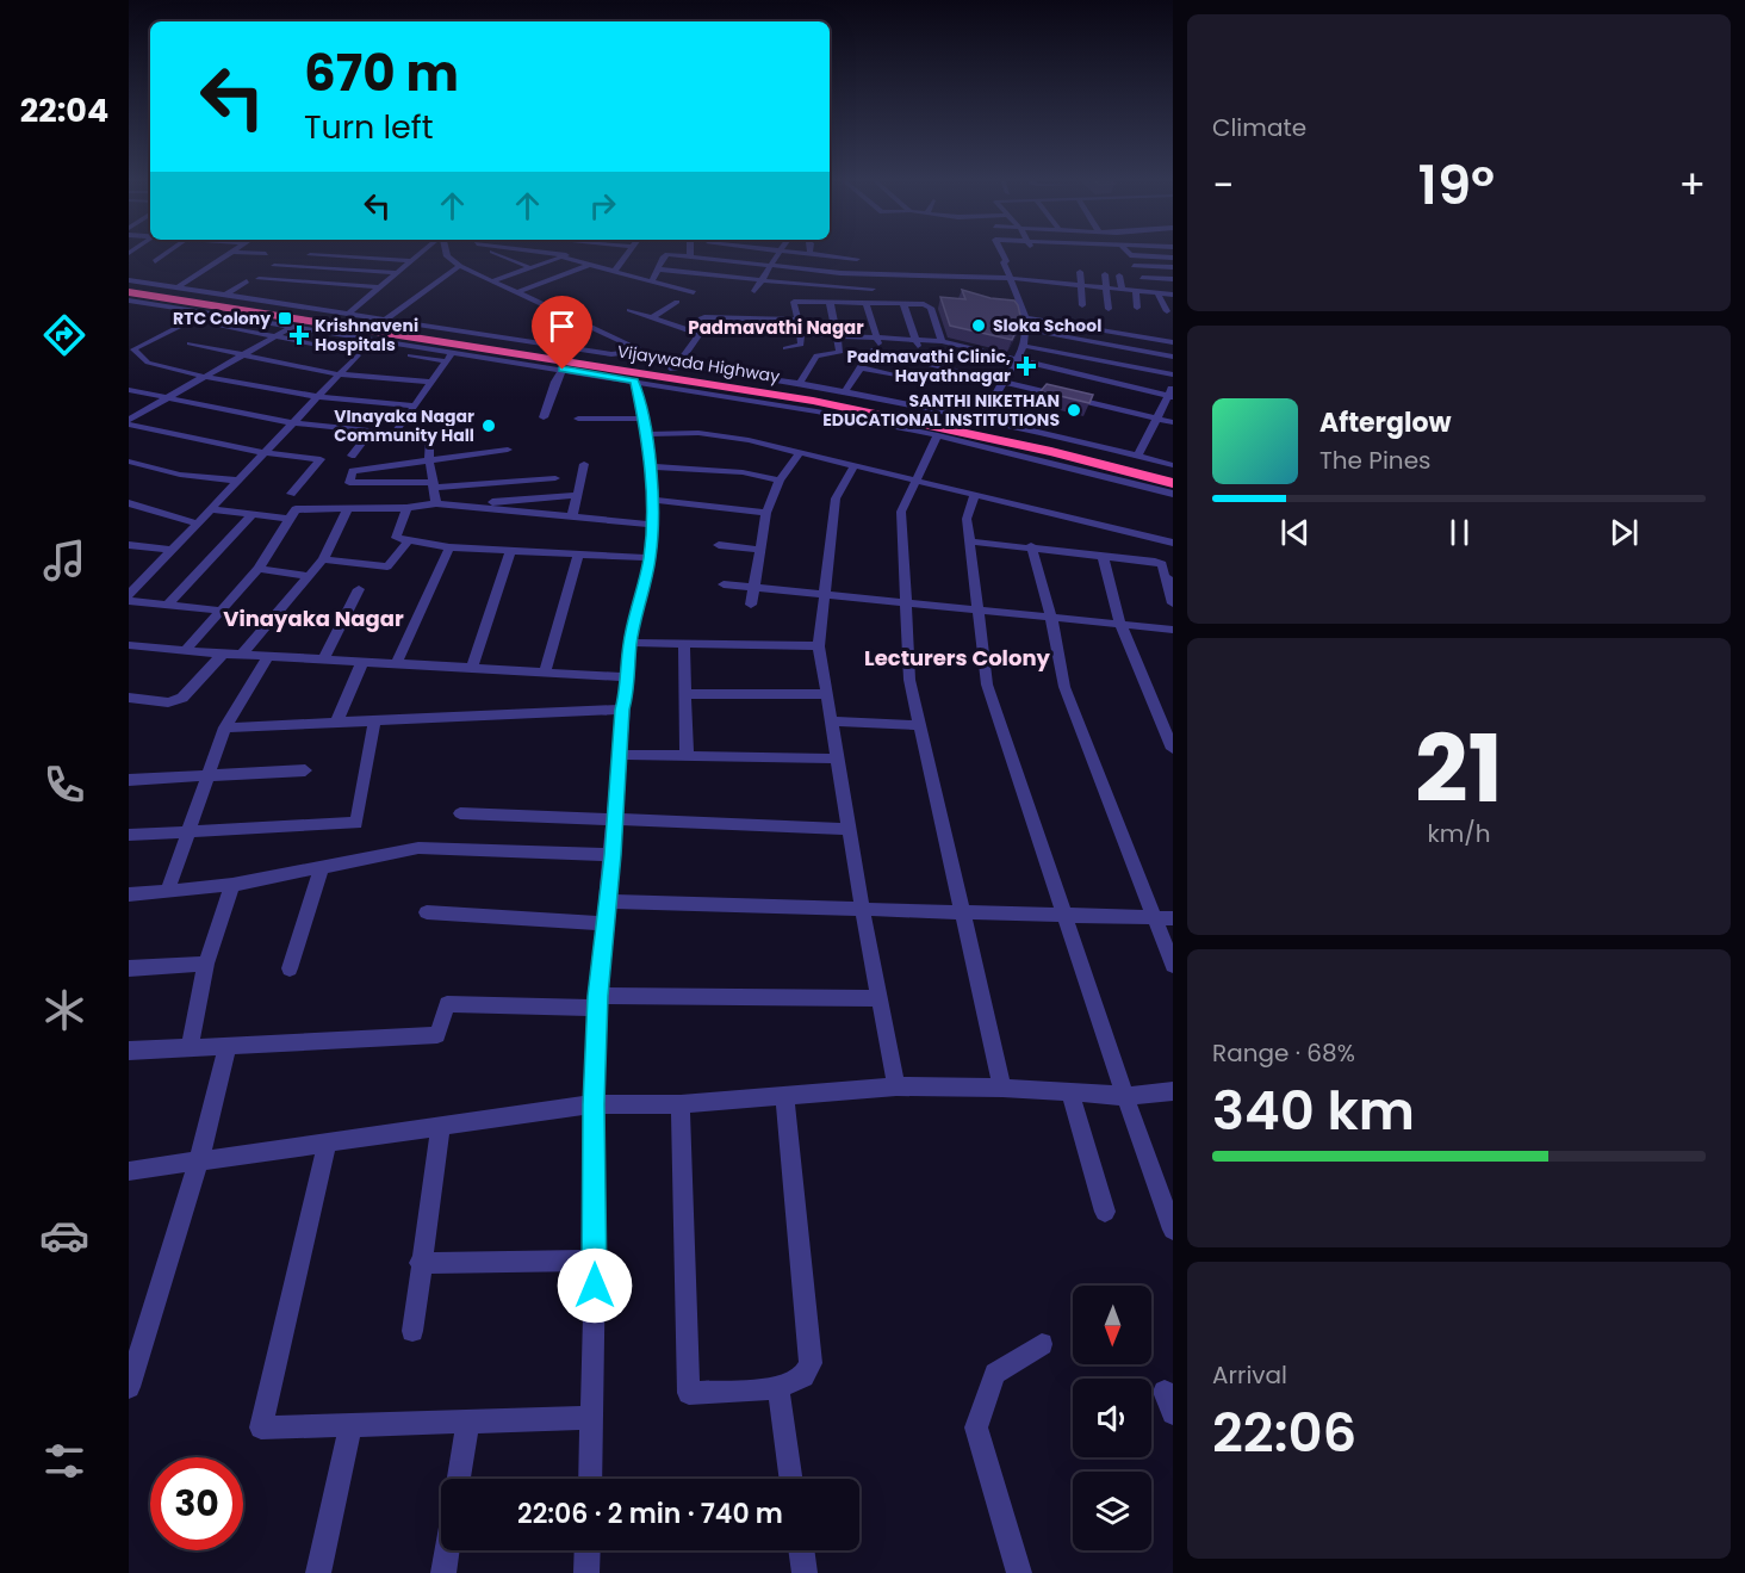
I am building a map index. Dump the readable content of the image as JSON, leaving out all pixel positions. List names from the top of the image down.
{
  "streets": {
    "highway": ["Vijaywada Highway"]
  },
  "districts": ["Padmavathi Nagar", "Vinayaka Nagar", "Lecturers Colony"],
  "places": {
    "transit": ["RTC Colony"],
    "other": ["Sloka School", "SANTHI NIKETHAN EDUCATIONAL INSTITUTIONS", "VInayaka Nagar Community Hall"],
    "health": ["Krishnaveni Hospitals", "Padmavathi Clinic, Hayathnagar"]
  },
  "north": "bottom",
  "page": {
    "tabs": "22:04",
    "tile": [
      "Climate",
      ["21", "km/h"],
      ["Range · 68%", "340 km"],
      ["Arrival", "22:06"]
    ],
    "turn": ["670 m", "Turn left"],
    "heat": ["−", "19°", "+"],
    "song": ["Afterglow", "The Pines"],
    "limit": "30",
    "trip": "22:06 · 2 min · 740 m"
  }
}
